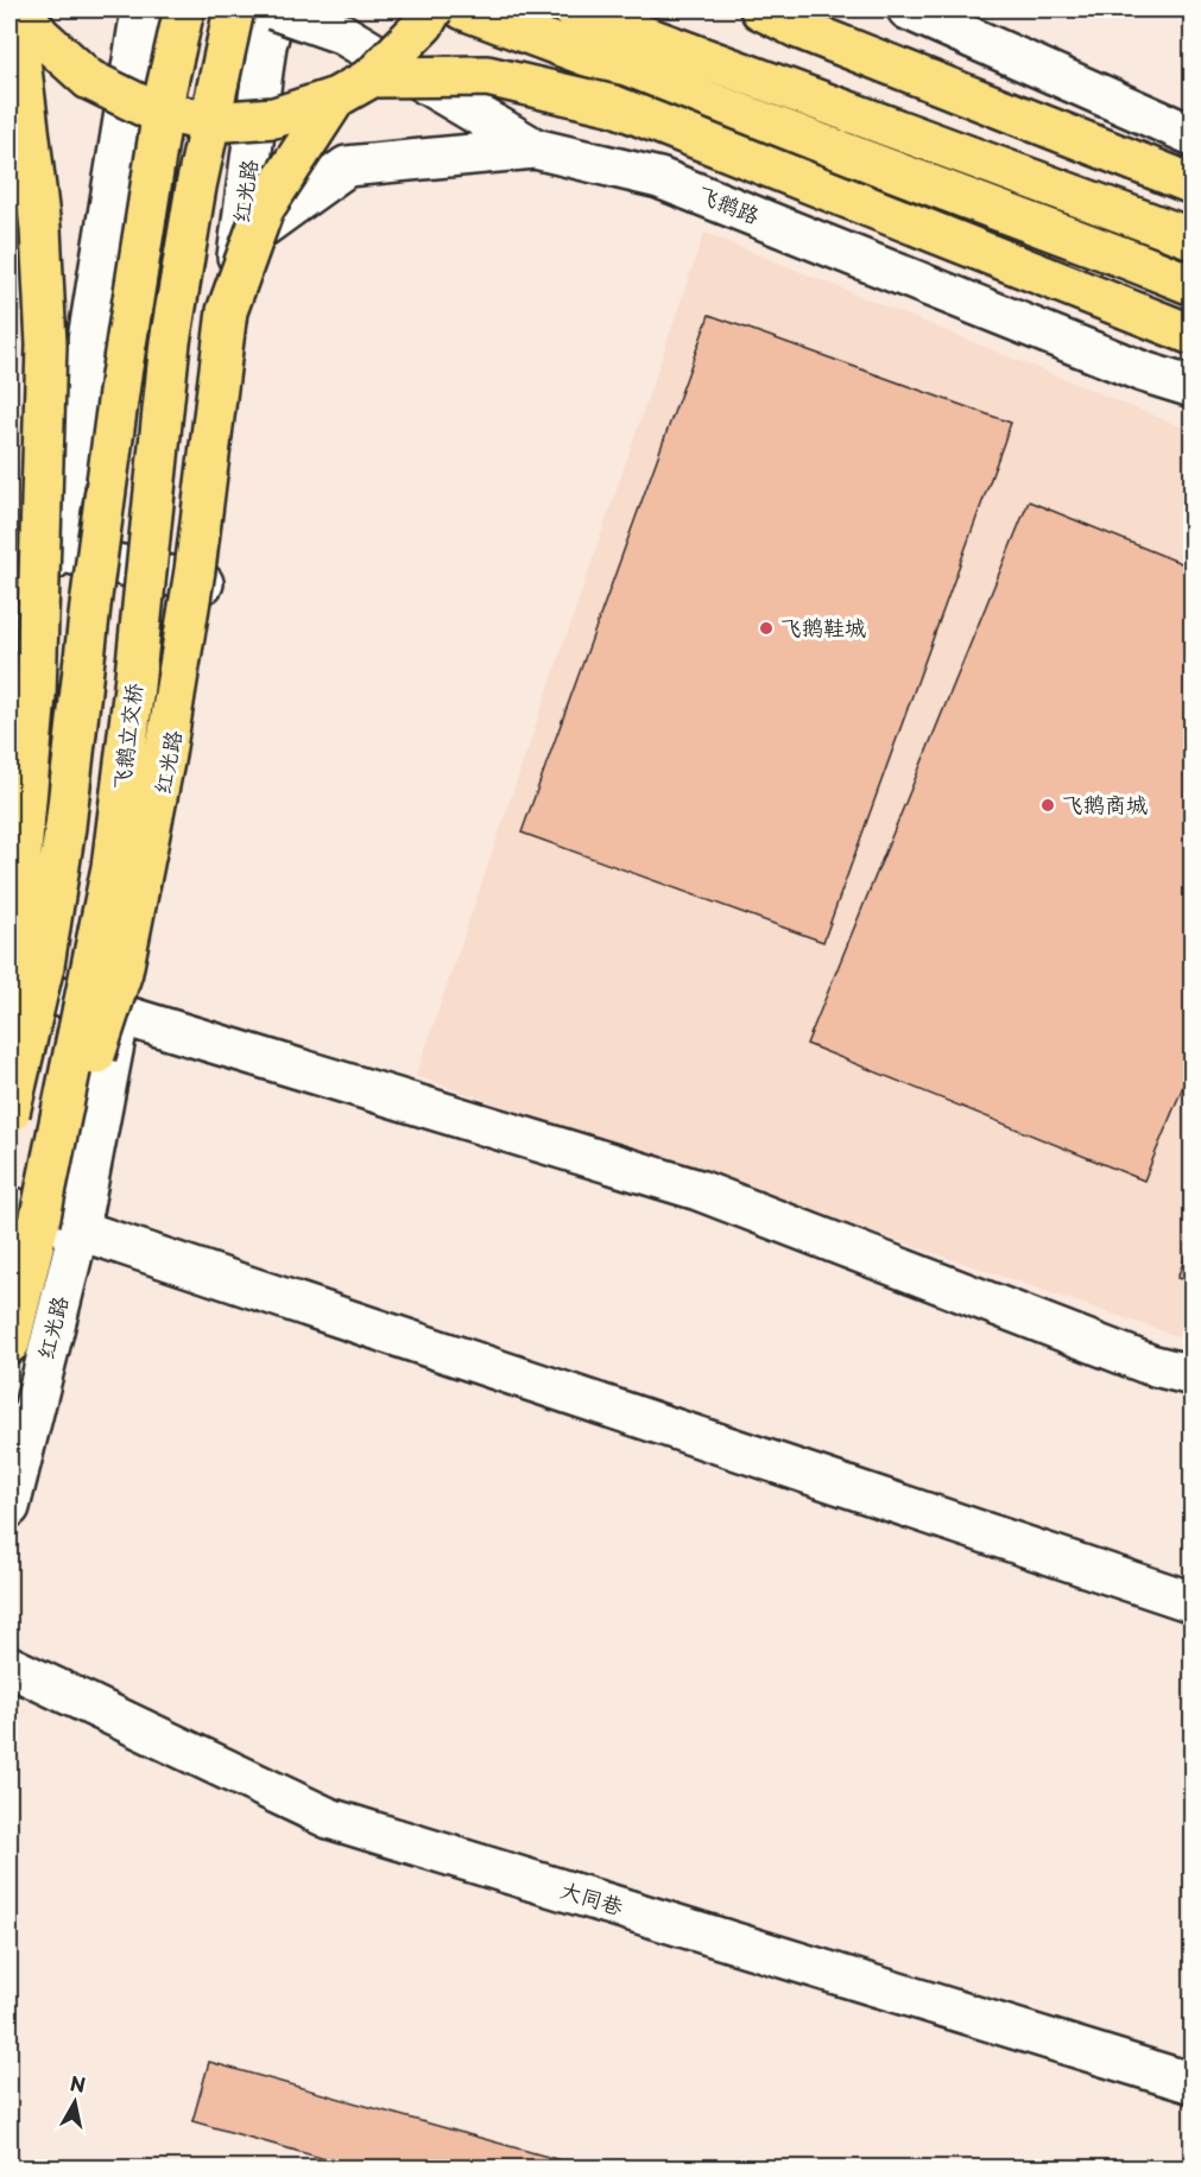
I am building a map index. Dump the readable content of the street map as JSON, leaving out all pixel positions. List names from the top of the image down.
{
  "streets": {
    "main road": ["飞鹅立交桥"],
    "street": ["红光路", "飞鹅路", "大同巷"]
  },
  "crossings": [
    ["红光路", "飞鹅路"]
  ],
  "places": ["飞鹅鞋城", "飞鹅商城"],
  "north": "top"
}
